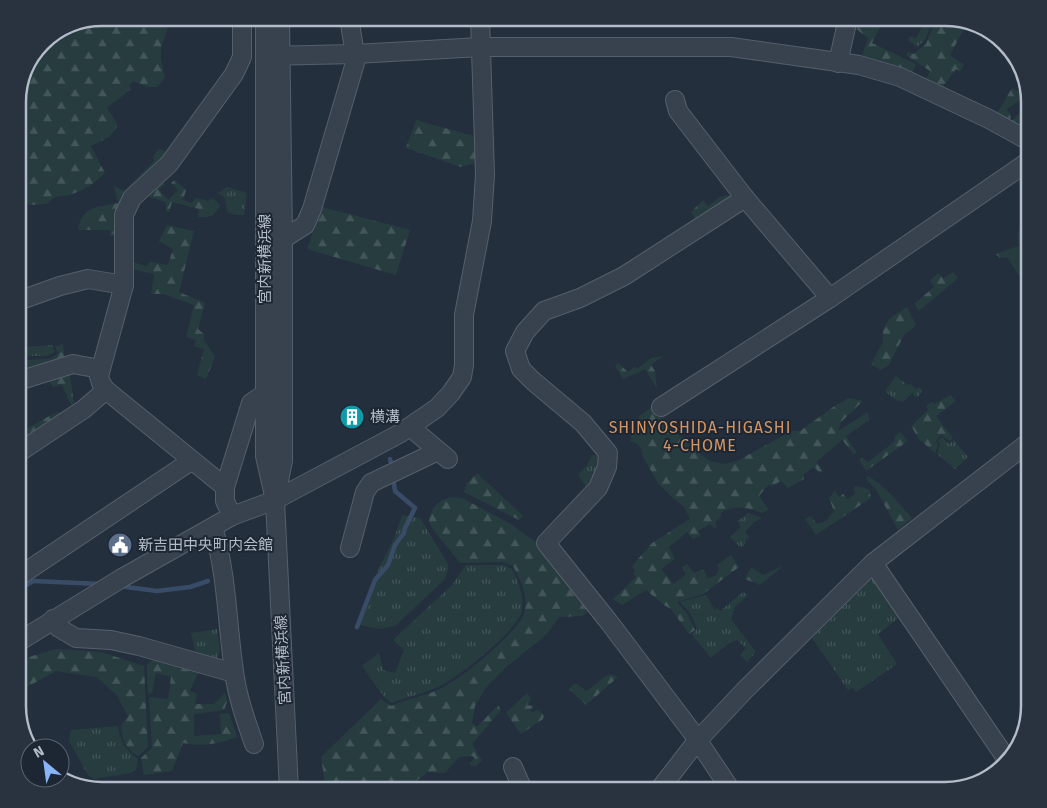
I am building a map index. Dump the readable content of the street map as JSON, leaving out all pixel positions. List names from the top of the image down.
{
  "streets": {
    "street": ["宮内新横浜線"]
  },
  "districts": ["SHINYOSHIDA-HIGASHI 4-CHOME"],
  "places": {
    "building": ["横溝"],
    "public building": ["新吉田中央町内会館"]
  },
  "north": "top left"
}
